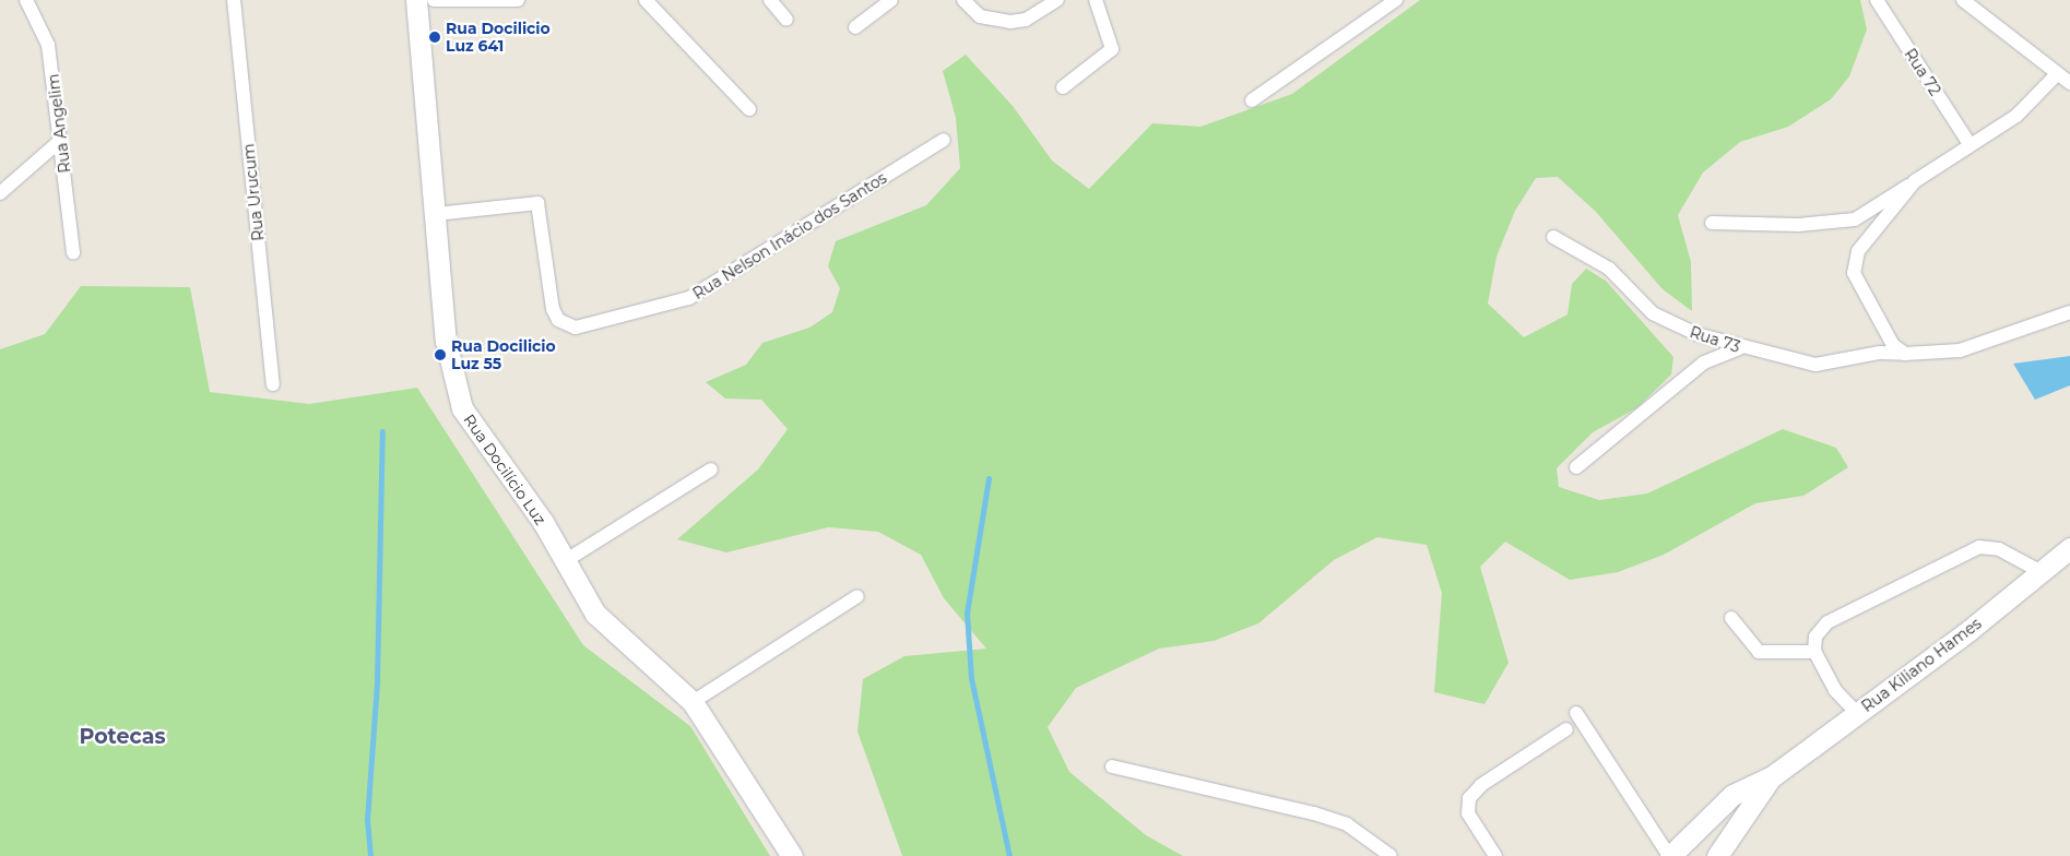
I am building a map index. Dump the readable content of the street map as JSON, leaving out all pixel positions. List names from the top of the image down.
{
  "streets": {
    "main road": ["Rua Docilício Luz", "Rua Kiliano Hames"],
    "street": [
      "Rua 72",
      "Rua Angelim",
      "Rua Urucum",
      "Rua Nelson Inácio dos Santos",
      "Rua 73"
    ]
  },
  "crossings": [
    ["Rua Nelson Inácio dos Santos", "Rua Docilício Luz"]
  ],
  "districts": ["Potecas"],
  "places": ["Rua Docilicio Luz 641", "Rua Docilicio Luz 55"]
}
